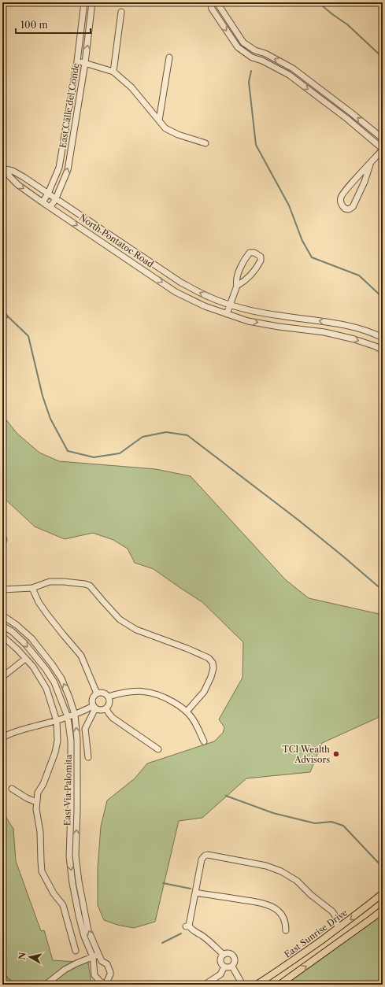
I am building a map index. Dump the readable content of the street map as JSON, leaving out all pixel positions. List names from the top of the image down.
{
  "streets": {
    "main road": ["East Sunrise Drive"],
    "street": ["East Calle del Conde", "North Pontatoc Road", "East Via Palomita"]
  },
  "crossings": [
    ["East Calle del Conde", "North Pontatoc Road"]
  ],
  "places": ["TCI Wealth Advisors"],
  "scale_bar": "100 m",
  "north": "left"
}
